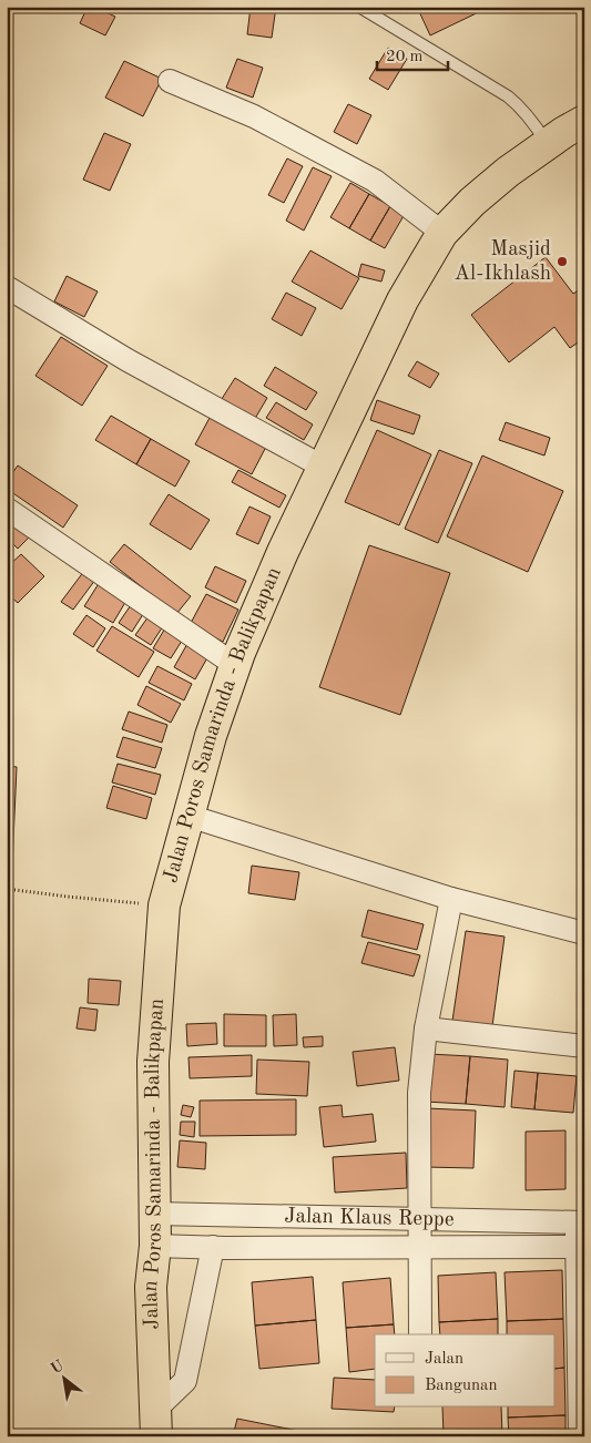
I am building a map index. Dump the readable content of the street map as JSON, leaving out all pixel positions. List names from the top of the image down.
{
  "streets": {
    "highway": ["Jalan Poros Samarinda - Balikpapan"],
    "street": ["Jalan Klaus Reppe"]
  },
  "crossings": [
    ["Jalan Poros Samarinda - Balikpapan", "Jalan Klaus Reppe"]
  ],
  "places": ["Masjid Al-Ikhlash"],
  "legend": ["Jalan", "Bangunan"],
  "scale_bar": "20 m",
  "north": "top left"
}
